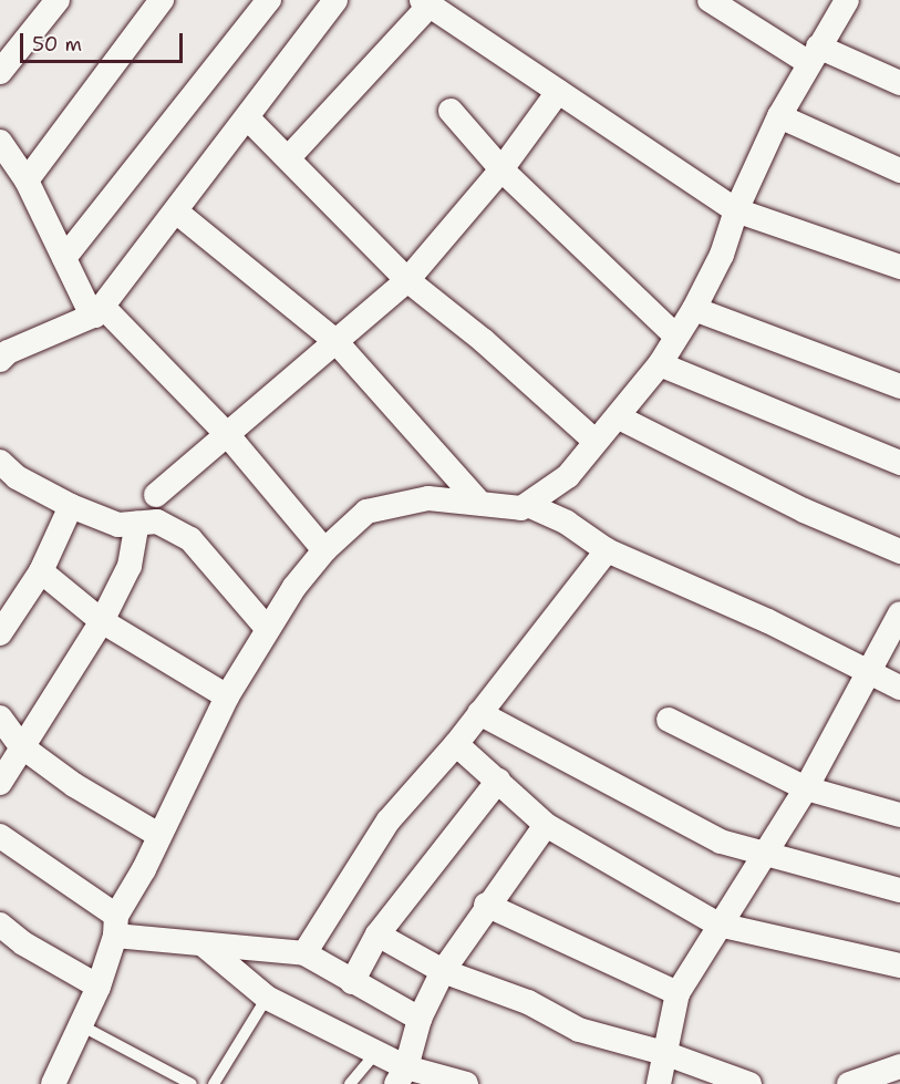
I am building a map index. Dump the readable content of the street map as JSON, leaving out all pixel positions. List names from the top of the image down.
{
  "scale_bar": "50 m"
}
